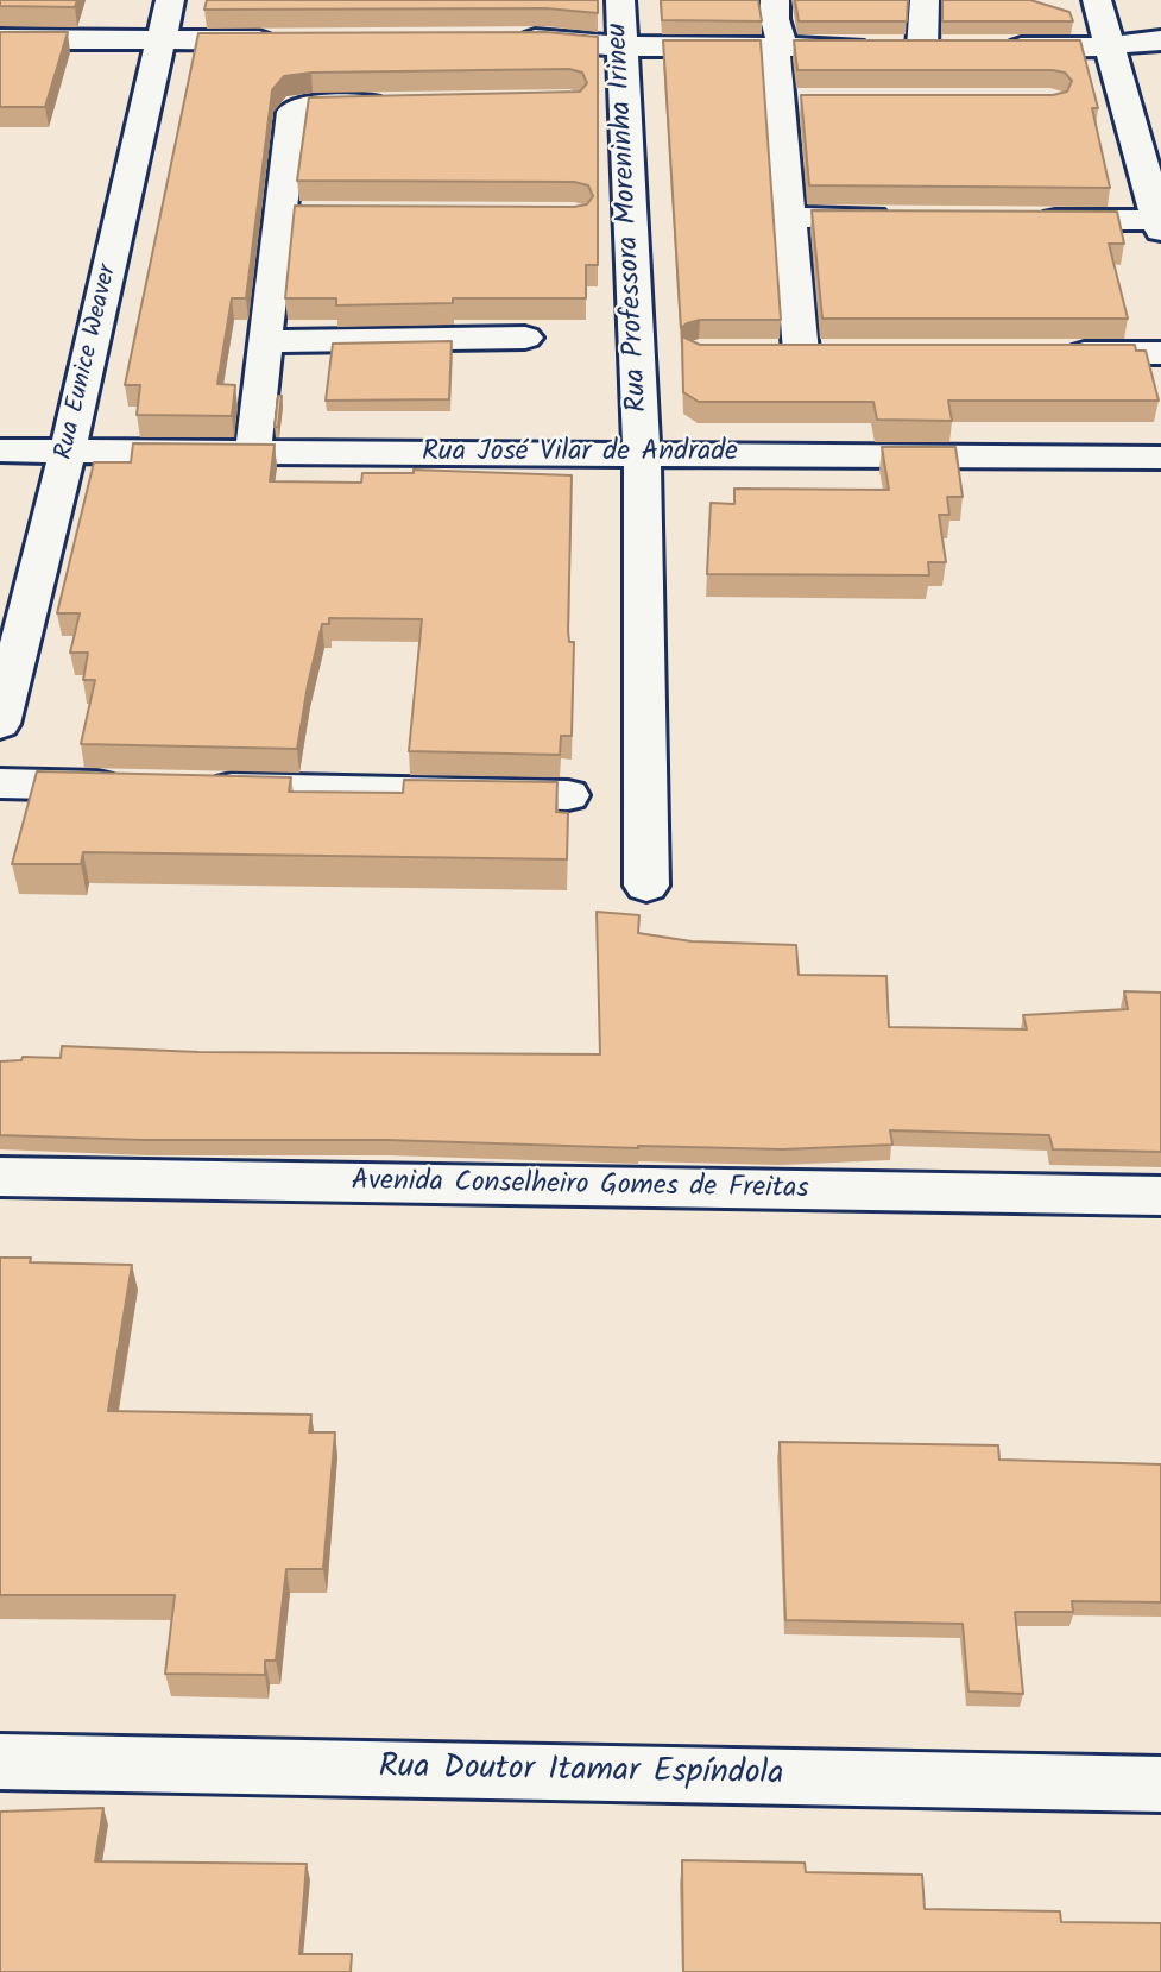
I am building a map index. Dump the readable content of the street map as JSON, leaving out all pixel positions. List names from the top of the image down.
{
  "streets": {
    "street": [
      "Rua Professora Moreninha Irineu",
      "Rua Eunice Weaver",
      "Rua José Vilar de Andrade",
      "Avenida Conselheiro Gomes de Freitas",
      "Rua Doutor Itamar Espíndola"
    ]
  },
  "crossings": [
    ["Rua Professora Moreninha Irineu", "Rua José Vilar de Andrade"],
    ["Rua Eunice Weaver", "Rua José Vilar de Andrade"]
  ]
}
